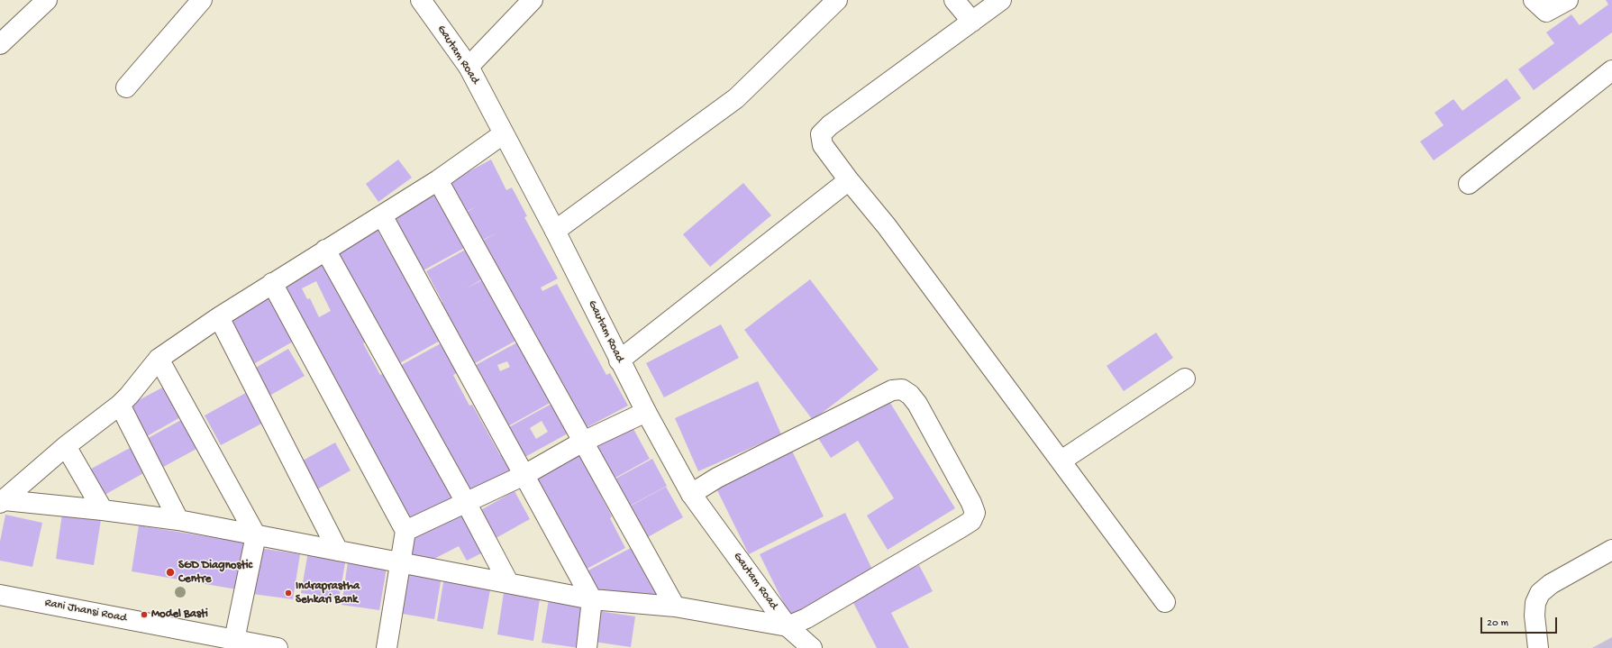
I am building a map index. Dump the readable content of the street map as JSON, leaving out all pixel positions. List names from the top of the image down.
{
  "streets": {
    "street": ["Gautam Road", "Rani Jhansi Road"]
  },
  "places": ["SGD Diagnostic Centre", "Indraprastha Sehkari Bank", "Model Basti"],
  "scale_bar": "20 m"
}
